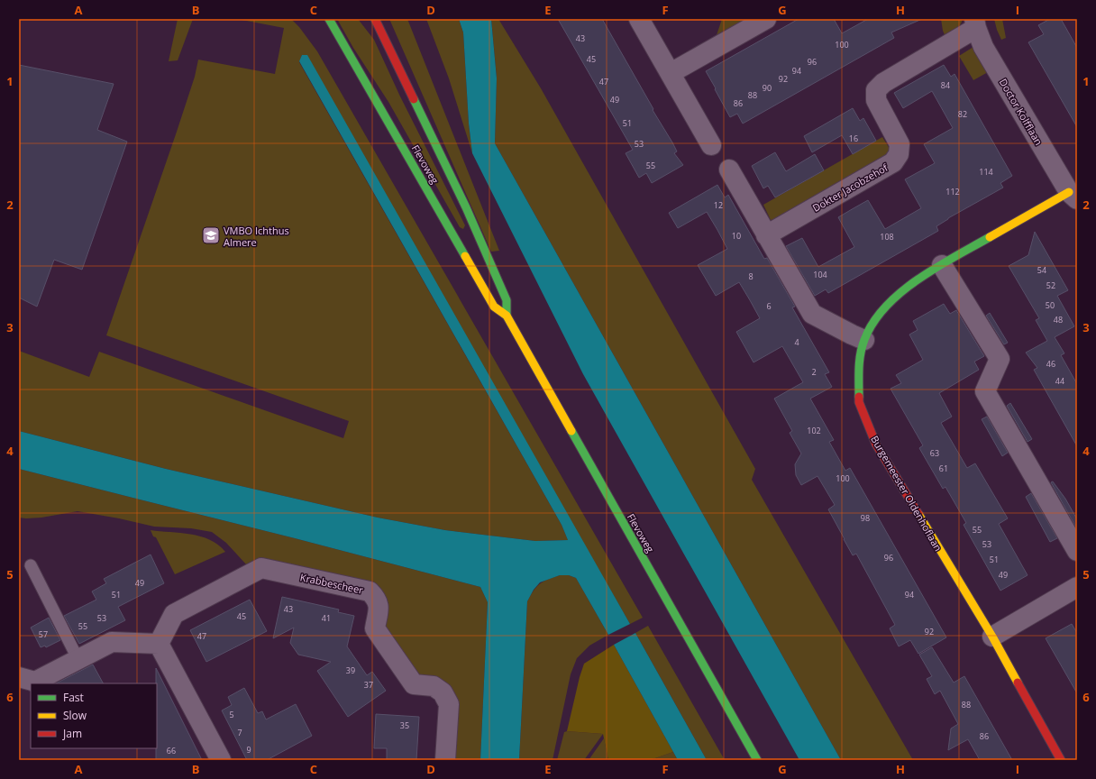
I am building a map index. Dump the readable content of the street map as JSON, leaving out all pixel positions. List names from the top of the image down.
{
  "streets": {
    "main road": ["Flevoweg", "Burgemeester Oldenhoflaan"],
    "street": ["Doctor Kolfflaan", "Dokter Jacobzehof", "Krabbescheer"]
  },
  "crossings": [
    ["Doctor Kolfflaan", "Dokter Jacobzehof"],
    ["Doctor Kolfflaan", "Burgemeester Oldenhoflaan"]
  ],
  "places": {
    "school or university": ["VMBO Ichthus Almere"]
  },
  "house_numbers": [
    "43",
    "100",
    "45",
    "96",
    "94",
    "92",
    "47",
    "84",
    "90",
    "88",
    "49",
    "86",
    "82",
    "51",
    "16",
    "53",
    "55",
    "114",
    "112",
    "12",
    "10",
    "108",
    "54",
    "104",
    "8",
    "52",
    "50",
    "6",
    "48",
    "4",
    "46",
    "2",
    "44",
    "102",
    "63",
    "61",
    "100",
    "98",
    "55",
    "53",
    "96",
    "51",
    "49",
    "49",
    "51",
    "94",
    "43",
    "45",
    "53",
    "41",
    "55",
    "92",
    "57",
    "47",
    "39",
    "37",
    "88",
    "5",
    "35",
    "7",
    "86",
    "9",
    "66"
  ],
  "legend": ["Fast", "Slow", "Jam"],
  "grid": {
    "columns": [
      "A",
      "B",
      "C",
      "D",
      "E",
      "F",
      "G",
      "H",
      "I"
    ],
    "rows": [
      "1",
      "2",
      "3",
      "4",
      "5",
      "6"
    ]
  }
}
